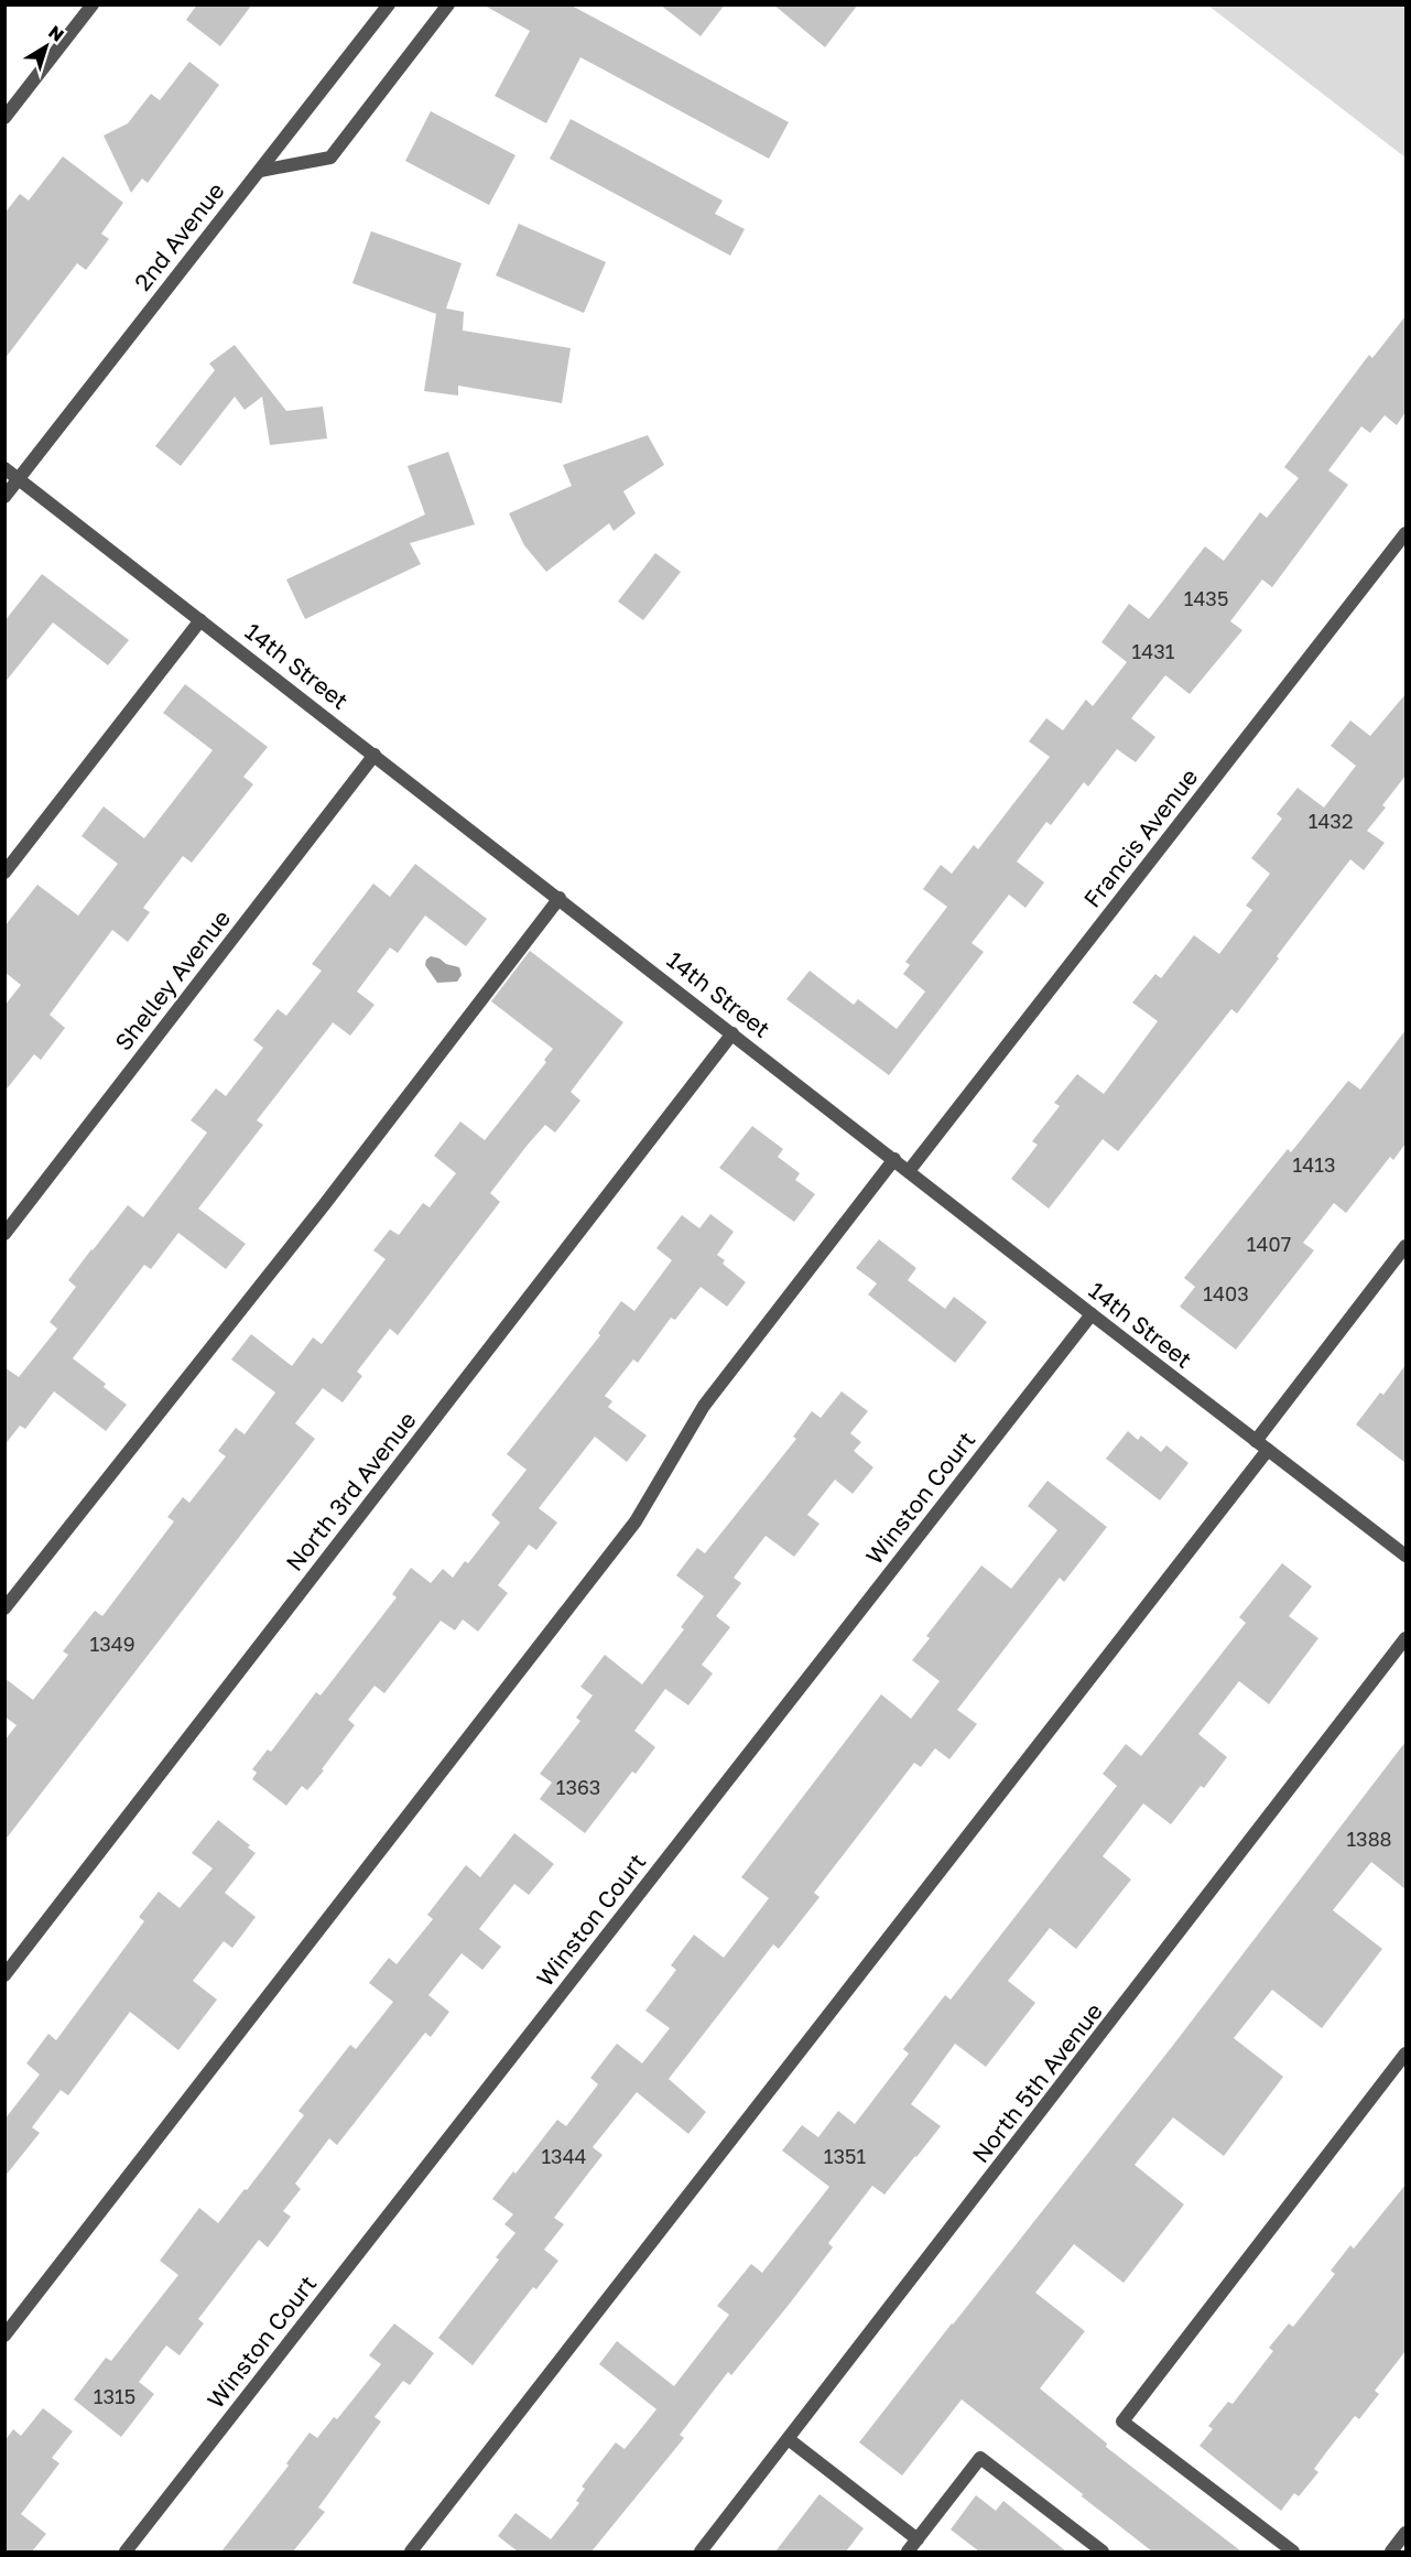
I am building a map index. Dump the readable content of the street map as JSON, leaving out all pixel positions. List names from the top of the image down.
{
  "streets": {
    "street": [
      "2nd Avenue",
      "14th Street",
      "Francis Avenue",
      "Shelley Avenue",
      "North 3rd Avenue",
      "Winston Court",
      "North 5th Avenue"
    ]
  },
  "crossings": [
    ["2nd Avenue", "14th Street"],
    ["14th Street", "Francis Avenue"],
    ["14th Street", "Shelley Avenue"],
    ["14th Street", "North 3rd Avenue"],
    ["14th Street", "Winston Court"]
  ],
  "house_numbers": [
    "1435",
    "1431",
    "1432",
    "1413",
    "1407",
    "1403",
    "1349",
    "1363",
    "1388",
    "1344",
    "1351",
    "1315"
  ],
  "north": "top right"
}
